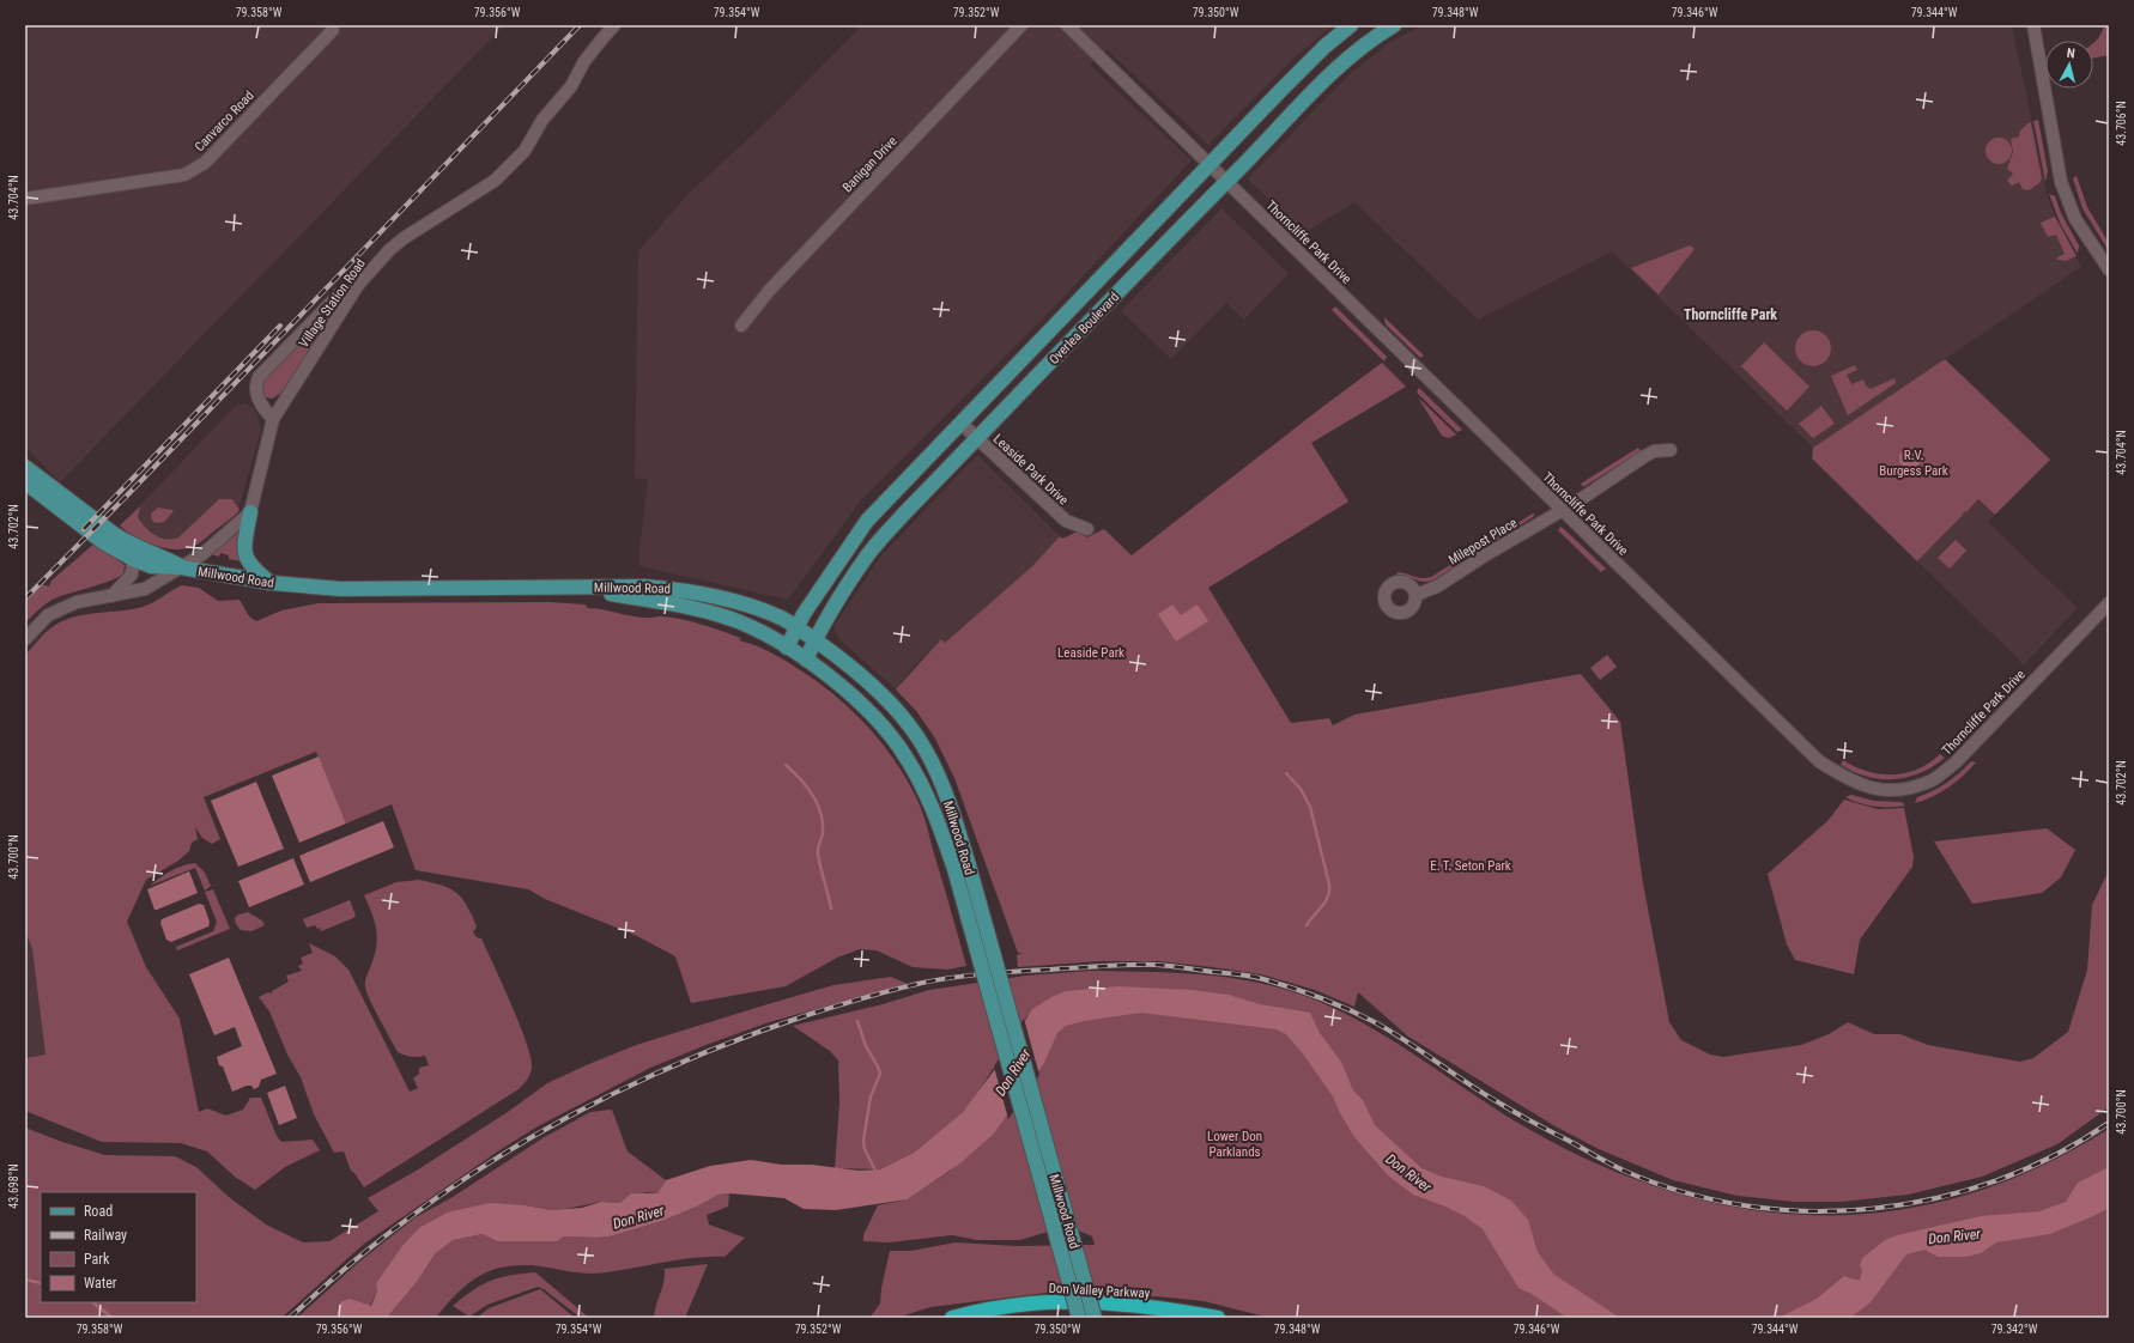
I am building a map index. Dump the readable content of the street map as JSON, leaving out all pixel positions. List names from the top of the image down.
{
  "streets": {
    "highway": ["Don Valley Parkway"],
    "main road": ["Overlea Boulevard", "Millwood Road"],
    "street": [
      "Canvarco Road",
      "Banigan Drive",
      "Thorncliffe Park Drive",
      "Village Station Road",
      "Leaside Park Drive",
      "Milepost Place"
    ]
  },
  "crossings": [
    ["Thorncliffe Park Drive", "Overlea Boulevard"],
    ["Thorncliffe Park Drive", "Milepost Place"],
    ["Overlea Boulevard", "Leaside Park Drive"],
    ["Overlea Boulevard", "Millwood Road"]
  ],
  "districts": ["Thorncliffe Park"],
  "water": ["Don River"],
  "parks": [
    "R.V. Burgess Park",
    "Leaside Park",
    "E. T. Seton Park",
    "Lower Don Parklands"
  ],
  "legend": [
    "Road",
    "Railway",
    "Park",
    "Water"
  ],
  "north": "top",
  "coordinates": [
    "79.358°W",
    "79.356°W",
    "79.354°W",
    "79.352°W",
    "79.350°W",
    "79.348°W",
    "79.346°W",
    "79.344°W",
    "43.706°N",
    "43.704°N",
    "43.702°N",
    "43.700°N",
    "43.698°N",
    "79.342°W"
  ]
}
